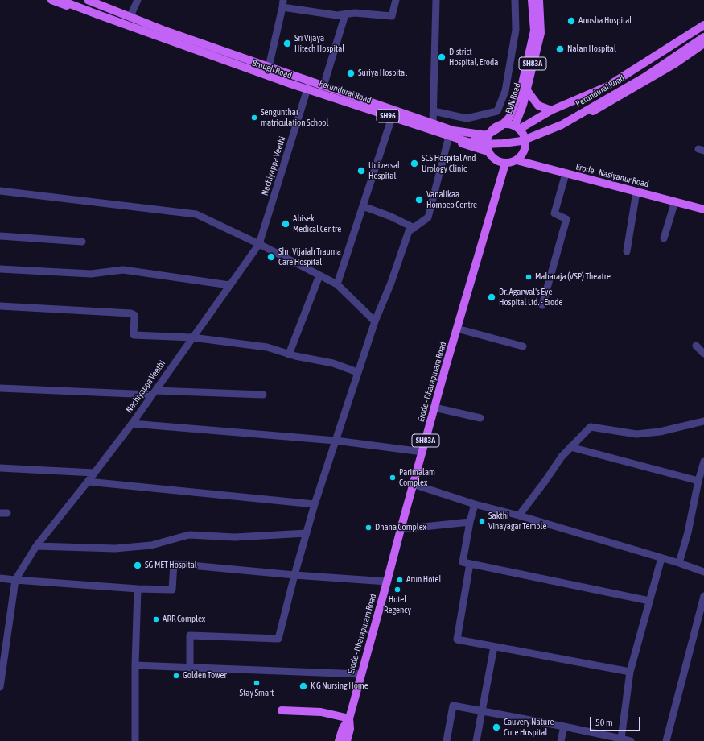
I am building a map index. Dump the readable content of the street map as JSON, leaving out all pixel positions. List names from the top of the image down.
{
  "streets": {
    "main road": [
      "SH83A",
      "Brough Road",
      "Perundurai Road",
      "EVN Road",
      "SH96",
      "Erode - Nasiyanur Road",
      "Erode - Dharapuram Road"
    ],
    "street": ["Nachiyappa Veethi"]
  },
  "crossings": [
    ["Brough Road", "EVN Road"],
    ["Brough Road", "Nachiyappa Veethi"],
    ["Brough Road", "Erode - Nasiyanur Road"],
    ["Brough Road", "Erode - Dharapuram Road"],
    ["EVN Road", "Erode - Nasiyanur Road"],
    ["EVN Road", "Erode - Dharapuram Road"],
    ["Erode - Nasiyanur Road", "Erode - Dharapuram Road"]
  ],
  "places": [
    "Anusha Hospital",
    "Sri Vijaya Hitech Hospital",
    "Nalan Hospital",
    "District Hospital, Eroda",
    "Suriya Hospital",
    "Sengunthar matriculation School",
    "SCS Hospital And Urology Clinic",
    "Universal Hospital",
    "Vanalikaa Homoeo Centre",
    "Abisek Medical Centre",
    "Shri Vijaiah Trauma Care Hospital",
    "Maharaja (VSP) Theatre",
    "Dr. Agarwal's Eye Hospital Ltd. - Erode",
    "Parimalam Complex",
    "Sakthi Vinayagar Temple",
    "Dhana Complex",
    "SG MET Hospital",
    "Arun Hotel",
    "Hotel Regency",
    "ARR Complex",
    "Golden Tower",
    "Stay Smart",
    "K G Nursing Home",
    "Cauvery Nature Cure Hospital"
  ],
  "scale_bar": "50 m"
}
